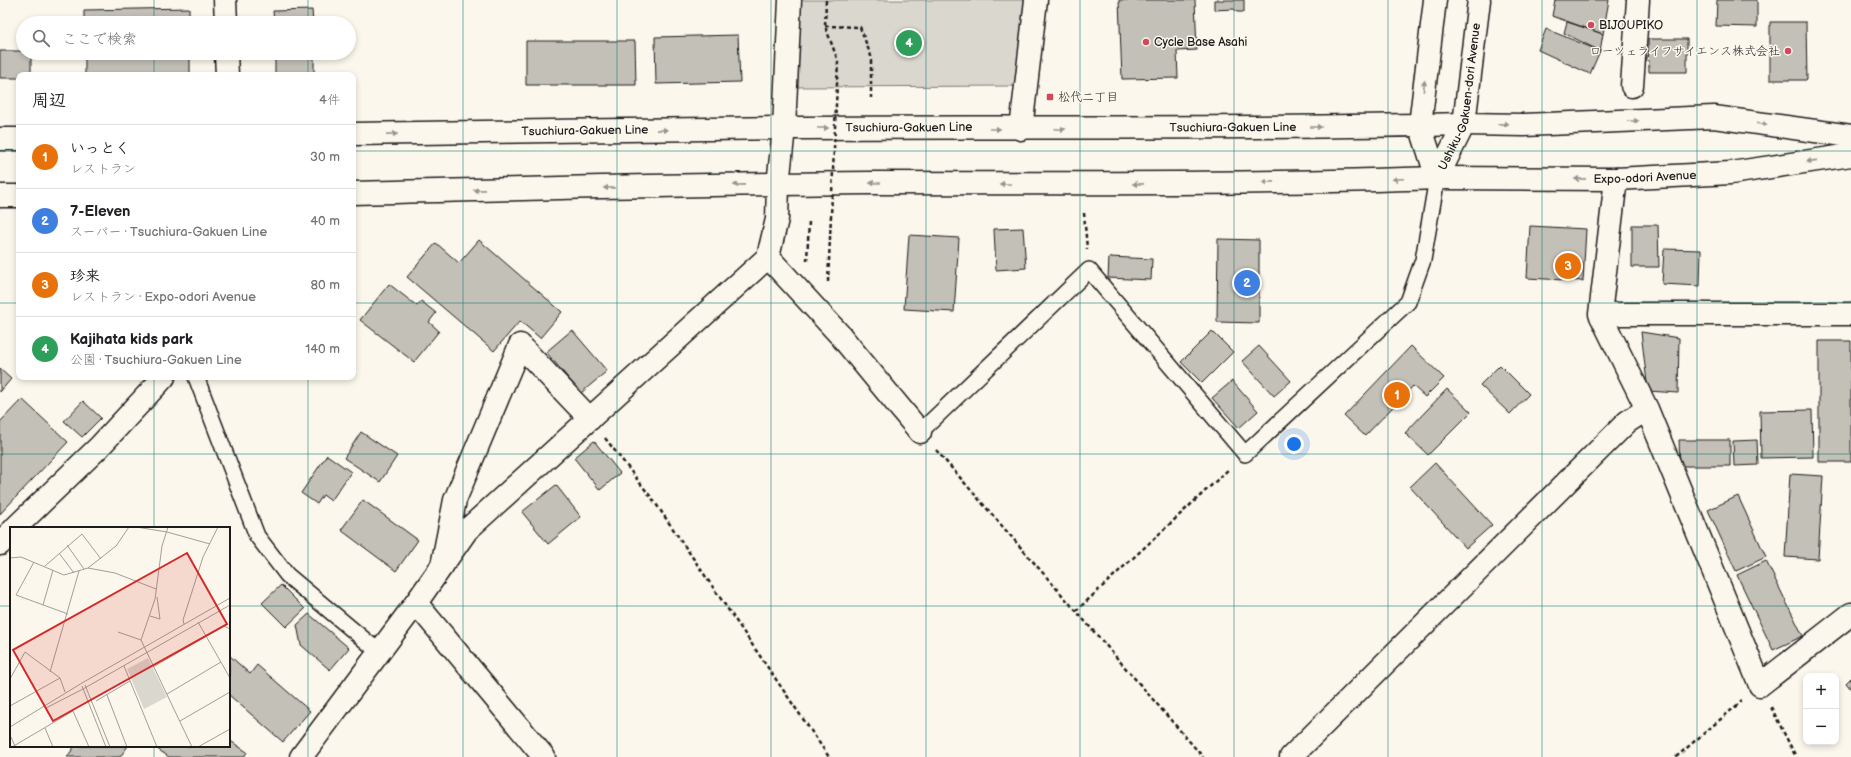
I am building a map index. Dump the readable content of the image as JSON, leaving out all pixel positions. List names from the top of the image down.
{
  "streets": {
    "main road": ["Ushiku-Gakuen-dori Avenue", "Tsuchiura-Gakuen Line", "Expo-odori Avenue"]
  },
  "crossings": [
    ["Ushiku-Gakuen-dori Avenue", "Tsuchiura-Gakuen Line"],
    ["Ushiku-Gakuen-dori Avenue", "Expo-odori Avenue"]
  ],
  "places": {
    "other": ["BIJOUPIKO", "Cycle Base Asahi", "ローツェライフサイエンス株式会社"],
    "transit": ["松代二丁目"]
  },
  "page": {
    "search": "ここで検索",
    "pins": [
      "4",
      "3",
      "2",
      "1"
    ],
    "heading": ["周辺", "4件"],
    "list": [
      {
        "mark": "1",
        "name": "いっとく",
        "note": "レストラン",
        "value": "30 m"
      },
      {
        "mark": "2",
        "name": "7-Eleven",
        "note": "スーパー · Tsuchiura-Gakuen Line",
        "value": "40 m"
      },
      {
        "mark": "3",
        "name": "珍来",
        "note": "レストラン · Expo-odori Avenue",
        "value": "80 m"
      },
      {
        "mark": "4",
        "name": "Kajihata kids park",
        "note": "公園 · Tsuchiura-Gakuen Line",
        "value": "140 m"
      }
    ],
    "map_buttons": ["+", "−"]
  }
}
